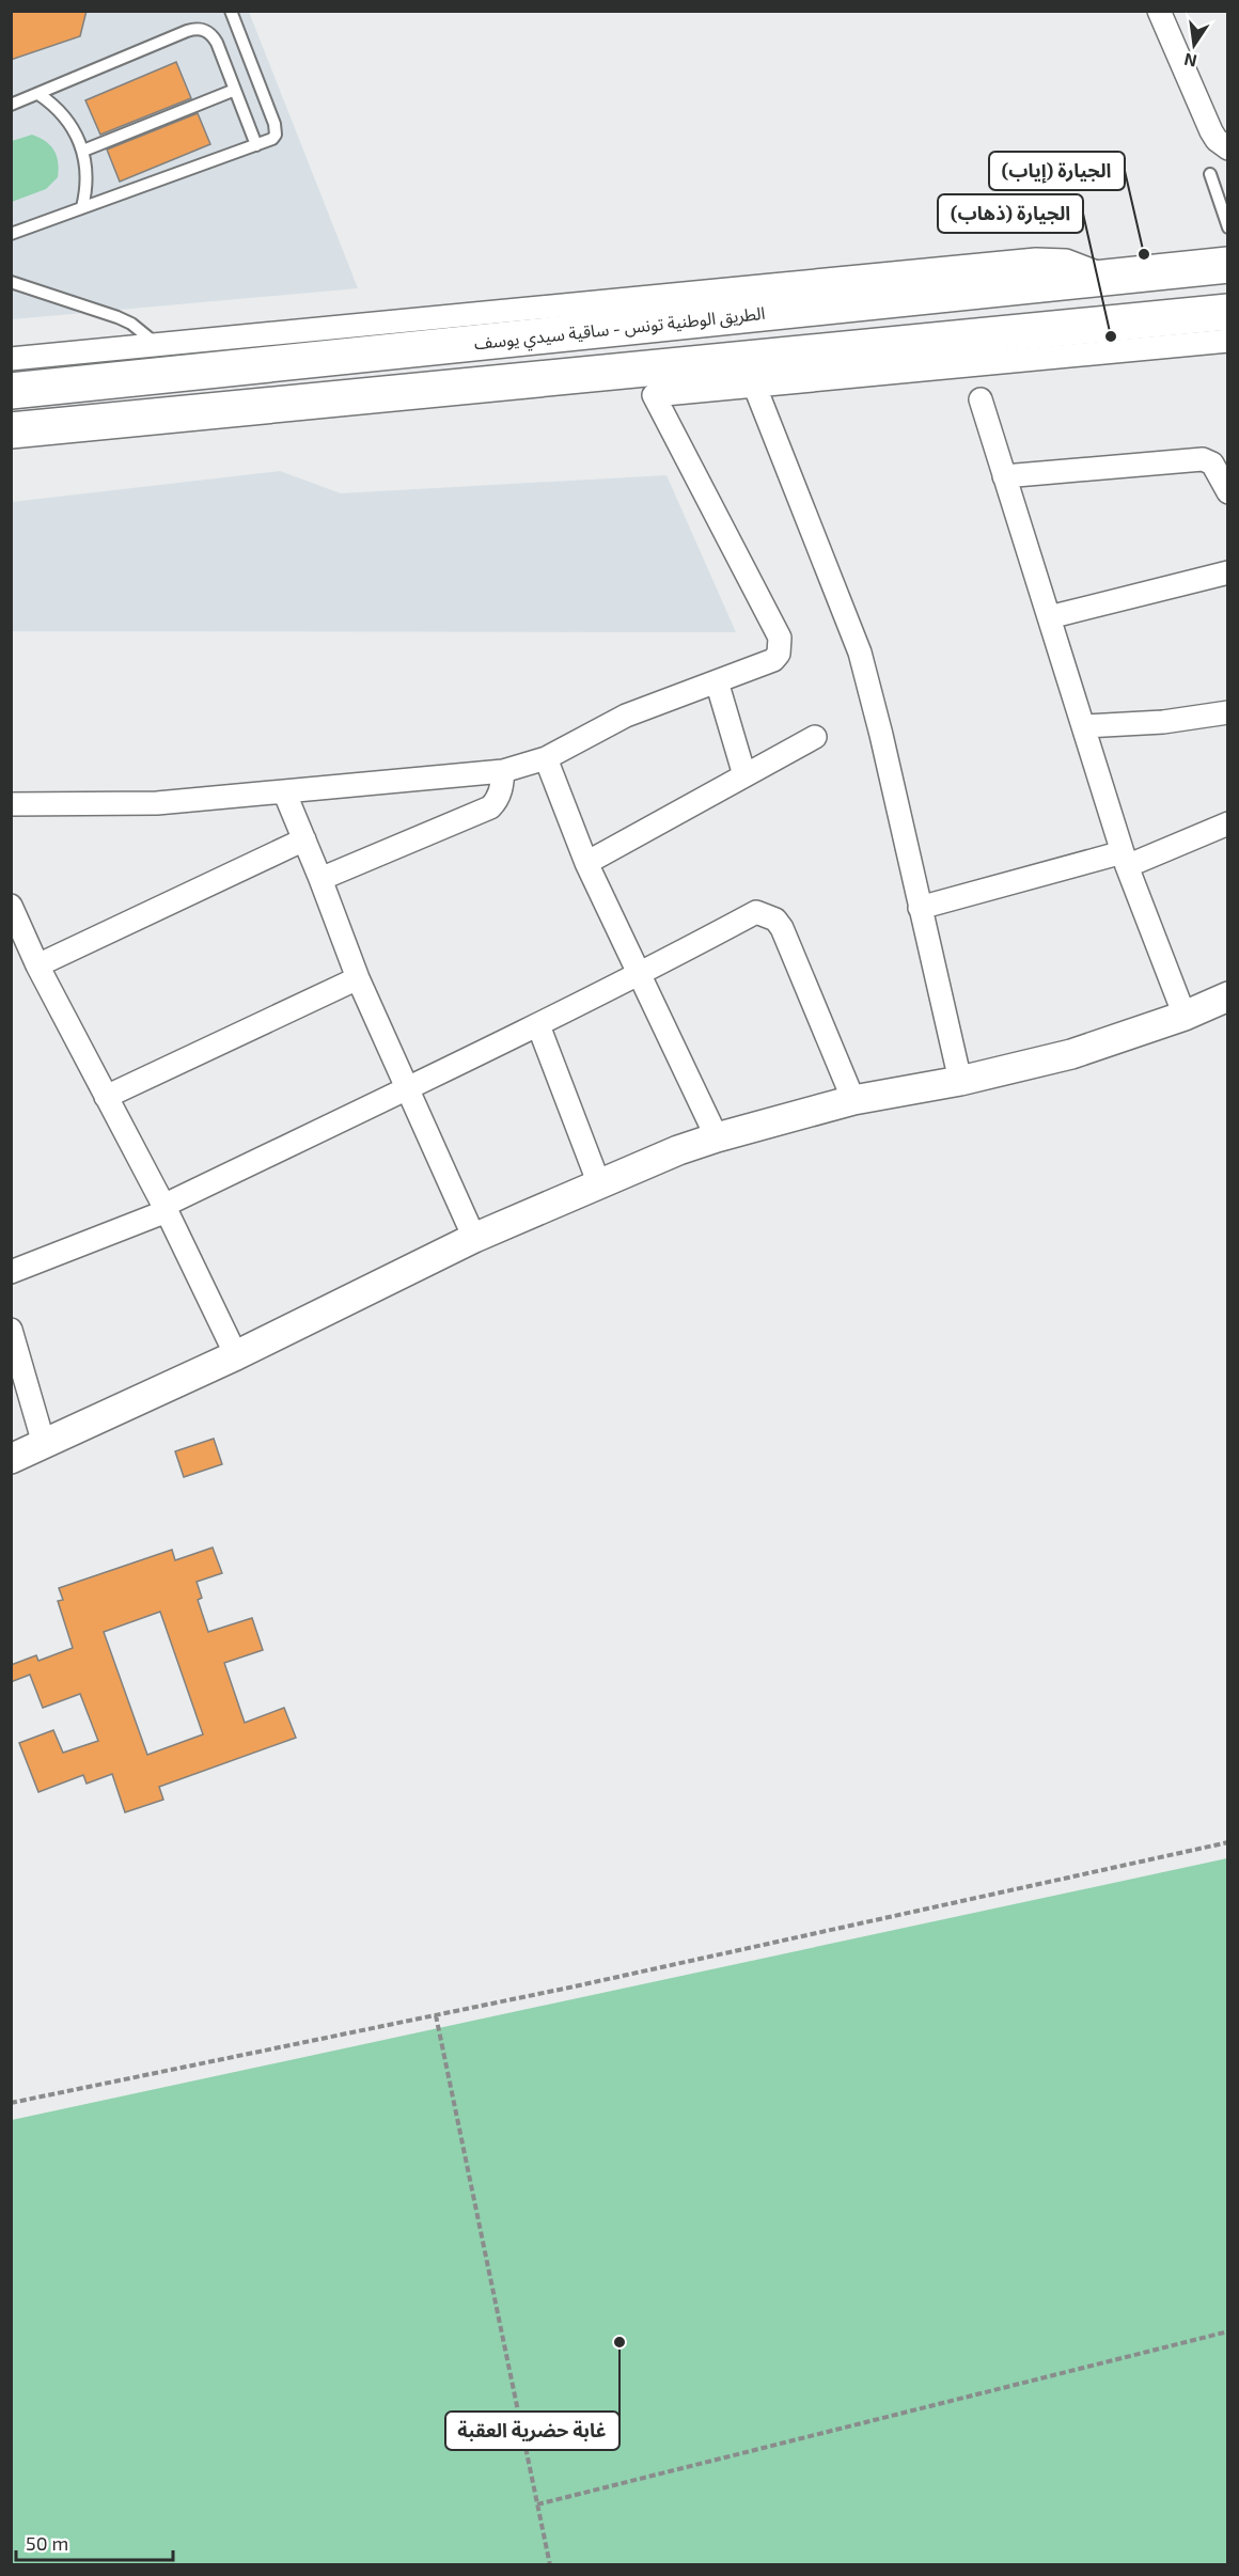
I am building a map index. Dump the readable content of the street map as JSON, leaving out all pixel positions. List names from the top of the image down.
{
  "streets": {
    "highway": ["الطريق الوطنية تونس - ساقية سيدي يوسف"]
  },
  "places": ["الجيارة (إياب)", "الجيارة (ذهاب)", "غابة حضرية العقبة"],
  "scale_bar": "50 m",
  "north": "bottom"
}
